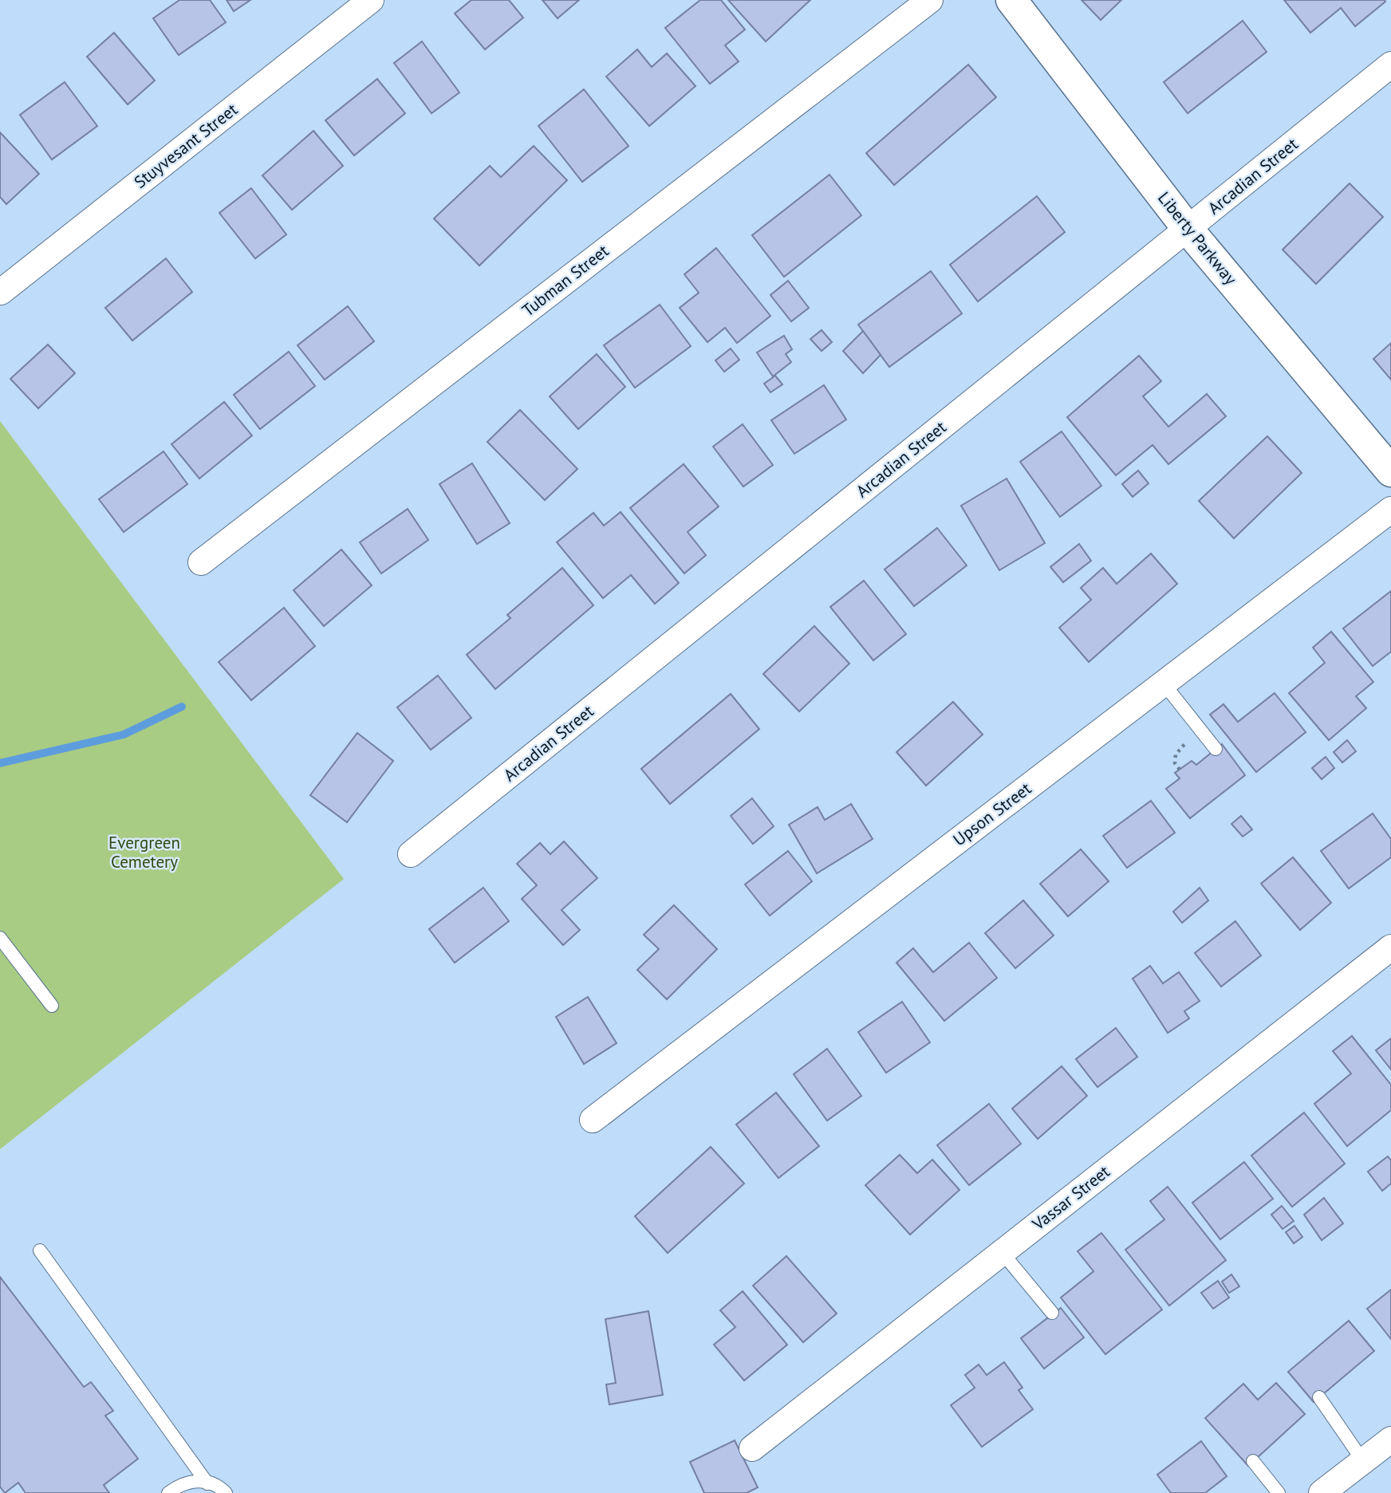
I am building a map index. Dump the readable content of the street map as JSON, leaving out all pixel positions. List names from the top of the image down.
{
  "streets": {
    "street": [
      "Stuyvesant Street",
      "Arcadian Street",
      "Liberty Parkway",
      "Tubman Street",
      "Upson Street",
      "Vassar Street"
    ]
  },
  "crossings": [
    ["Arcadian Street", "Liberty Parkway"]
  ],
  "parks": ["Evergreen Cemetery"]
}
